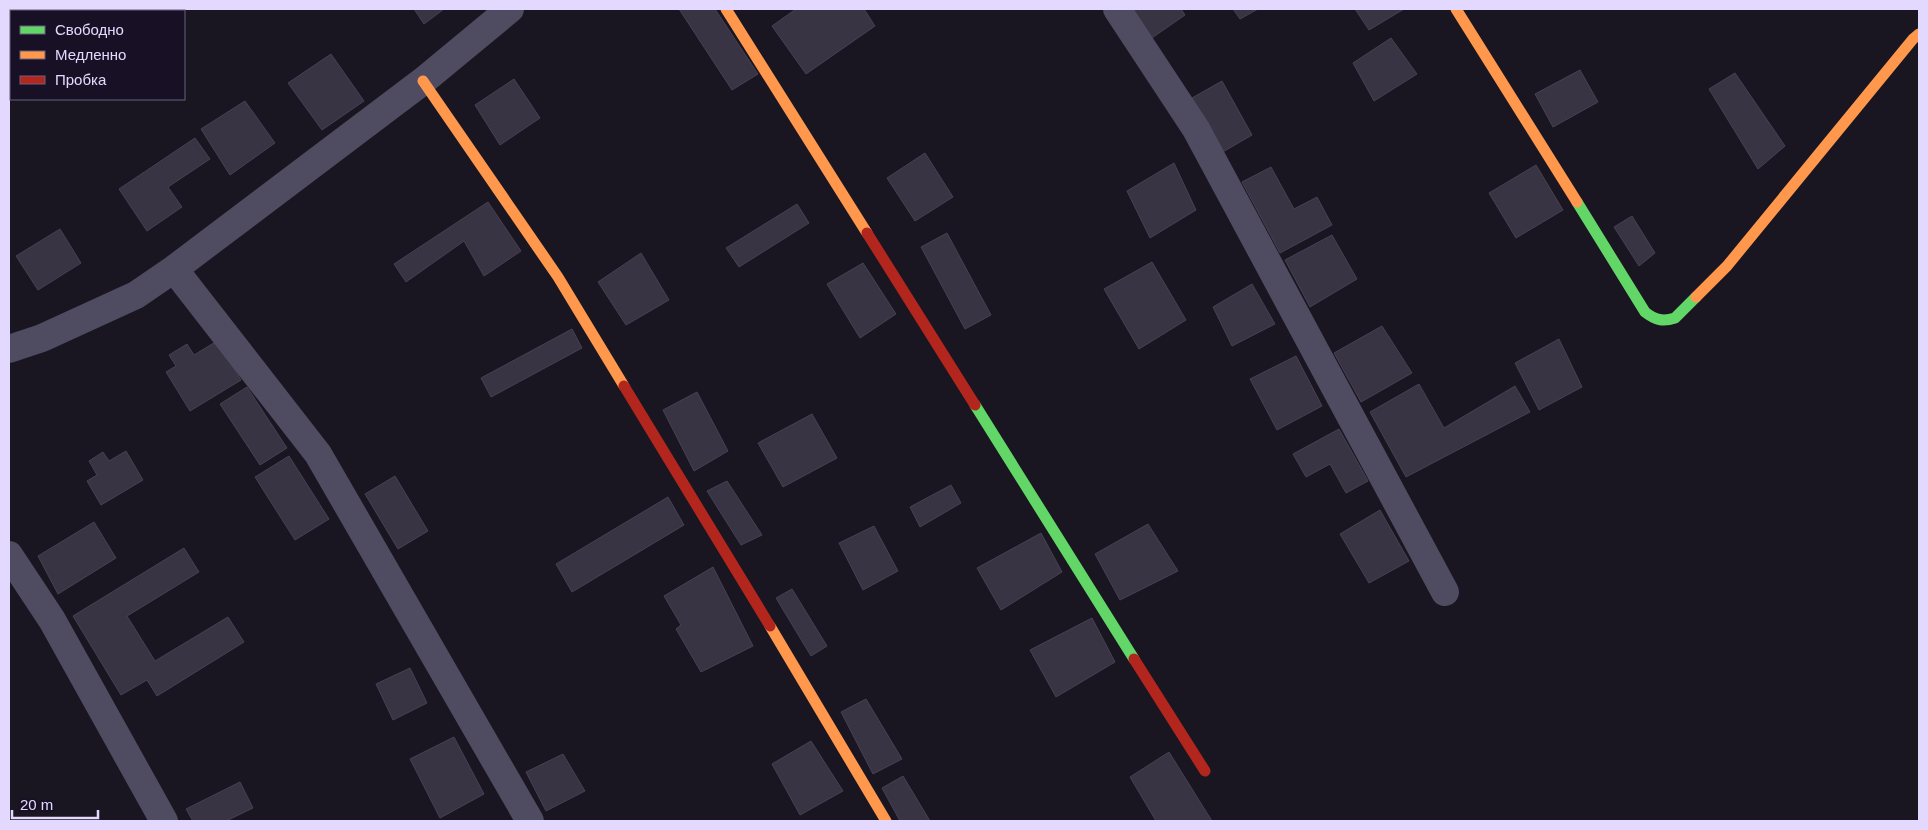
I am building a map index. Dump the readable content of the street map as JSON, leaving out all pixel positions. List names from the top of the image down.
{
  "legend": ["Свободно", "Медленно", "Пробка"],
  "scale_bar": "20 m"
}
